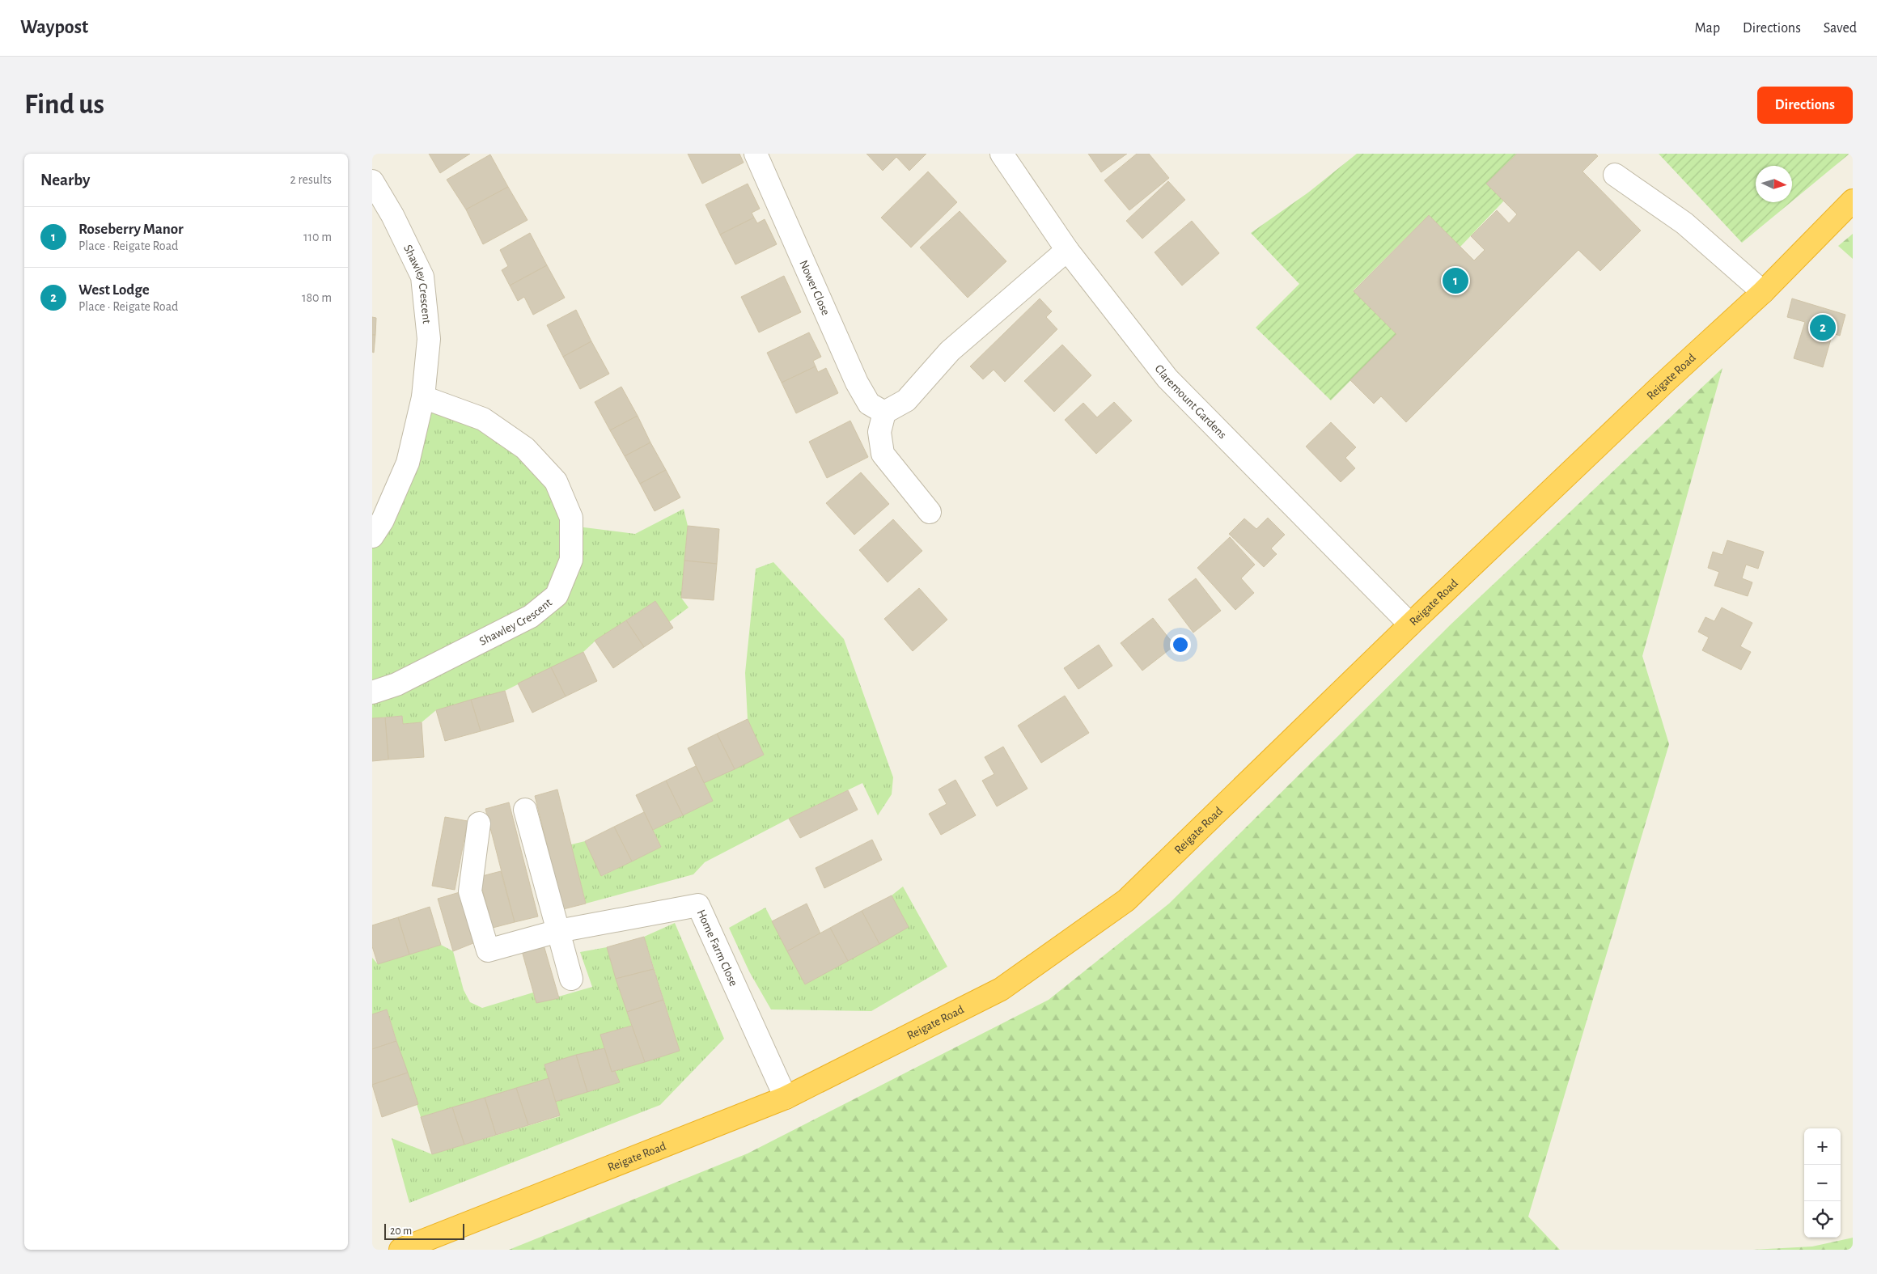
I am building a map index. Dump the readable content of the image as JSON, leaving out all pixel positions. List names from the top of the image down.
{
  "streets": {
    "highway": ["Reigate Road"],
    "street": [
      "Shawley Crescent",
      "Nower Close",
      "Claremount Gardens",
      "Home Farm Close"
    ]
  },
  "crossings": [
    ["Reigate Road", "Claremount Gardens"],
    ["Reigate Road", "Home Farm Close"]
  ],
  "scale_bar": "20 m",
  "north": "right",
  "page": {
    "header": "Waypost",
    "nav": ["Map", "Directions", "Saved"],
    "buttons": "Directions",
    "title": "Find us",
    "heading": ["Nearby", "2 results"],
    "list": [
      {
        "mark": "1",
        "name": "Roseberry Manor",
        "note": "Place · Reigate Road",
        "value": "110 m"
      },
      {
        "mark": "2",
        "name": "West Lodge",
        "note": "Place · Reigate Road",
        "value": "180 m"
      }
    ],
    "pins": ["1", "2"],
    "map_buttons": ["+", "−"],
    "scale": "20 m"
  }
}
